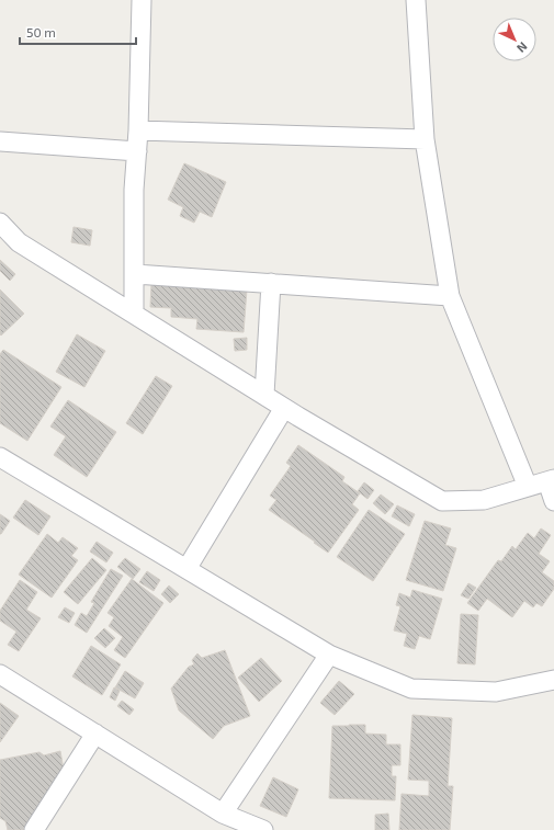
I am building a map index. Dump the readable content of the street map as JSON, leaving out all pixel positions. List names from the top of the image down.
{
  "scale_bar": "50 m",
  "north": "bottom right"
}
